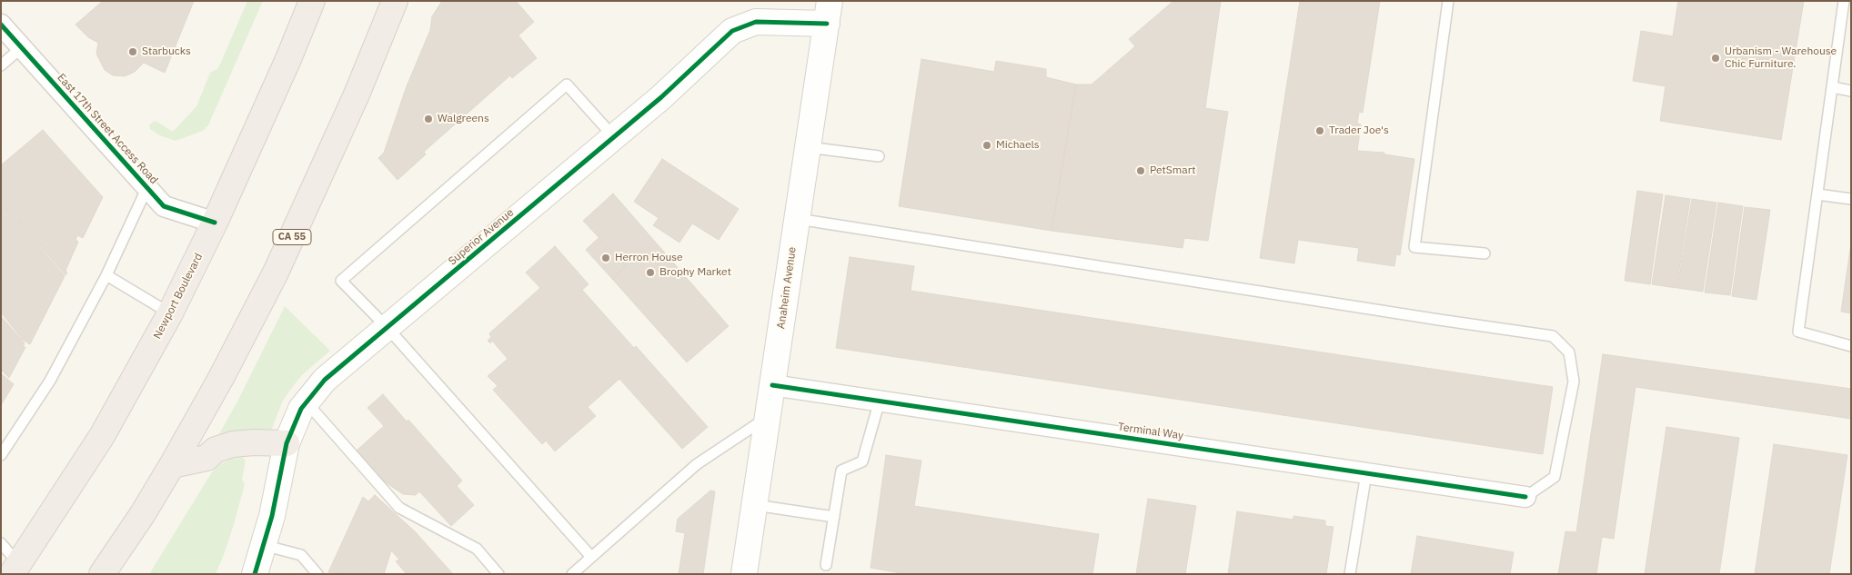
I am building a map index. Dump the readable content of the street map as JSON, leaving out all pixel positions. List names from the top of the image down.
{
  "streets": {
    "highway": ["CA 55", "Newport Boulevard"],
    "street": [
      "East 17th Street Access Road",
      "Superior Avenue",
      "Anaheim Avenue",
      "Terminal Way"
    ]
  },
  "crossings": [
    ["East 17th Street Access Road", "Newport Boulevard"],
    ["Superior Avenue", "Anaheim Avenue"],
    ["Anaheim Avenue", "Terminal Way"]
  ],
  "places": [
    "Starbucks",
    "Urbanism - Warehouse Chic Furniture.",
    "Walgreens",
    "Trader Joe's",
    "Michaels",
    "PetSmart",
    "Herron House",
    "Brophy Market"
  ]
}
